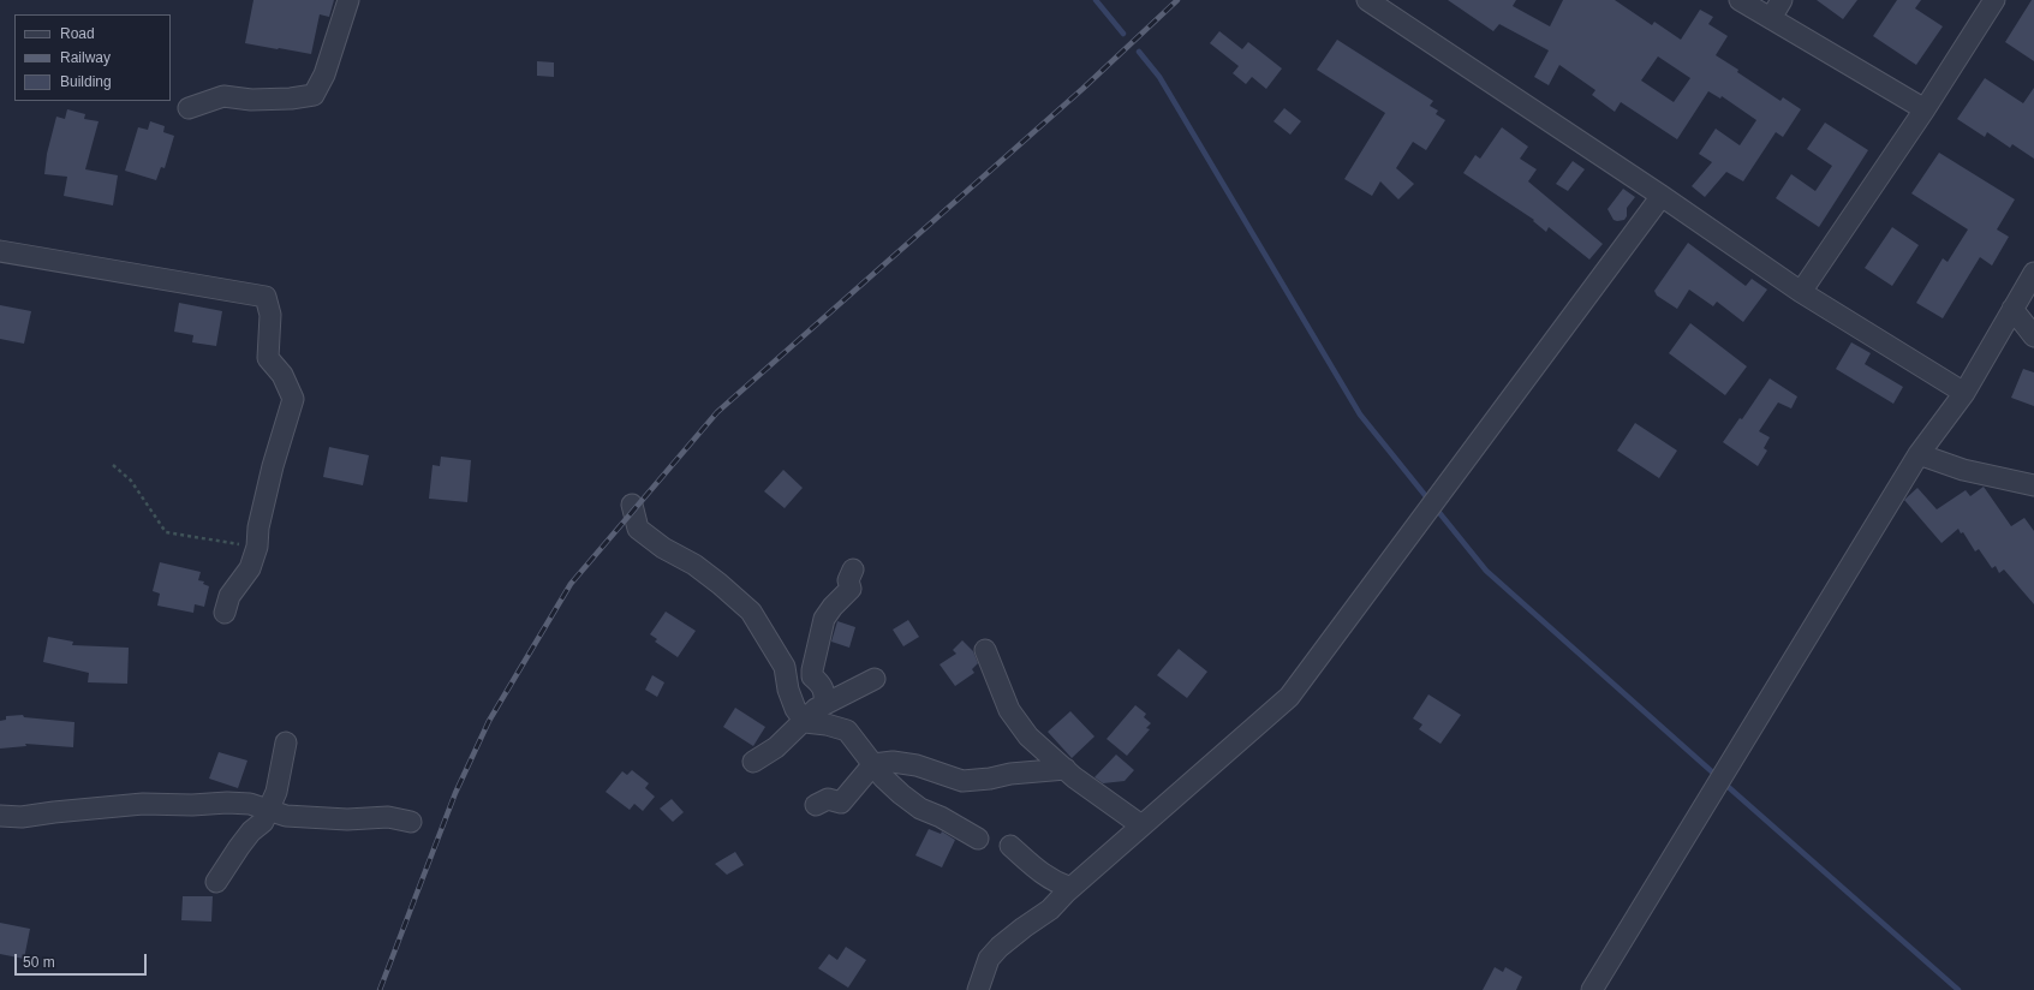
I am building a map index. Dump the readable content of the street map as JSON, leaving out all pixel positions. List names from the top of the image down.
{
  "legend": ["Road", "Railway", "Building"],
  "scale_bar": "50 m"
}
